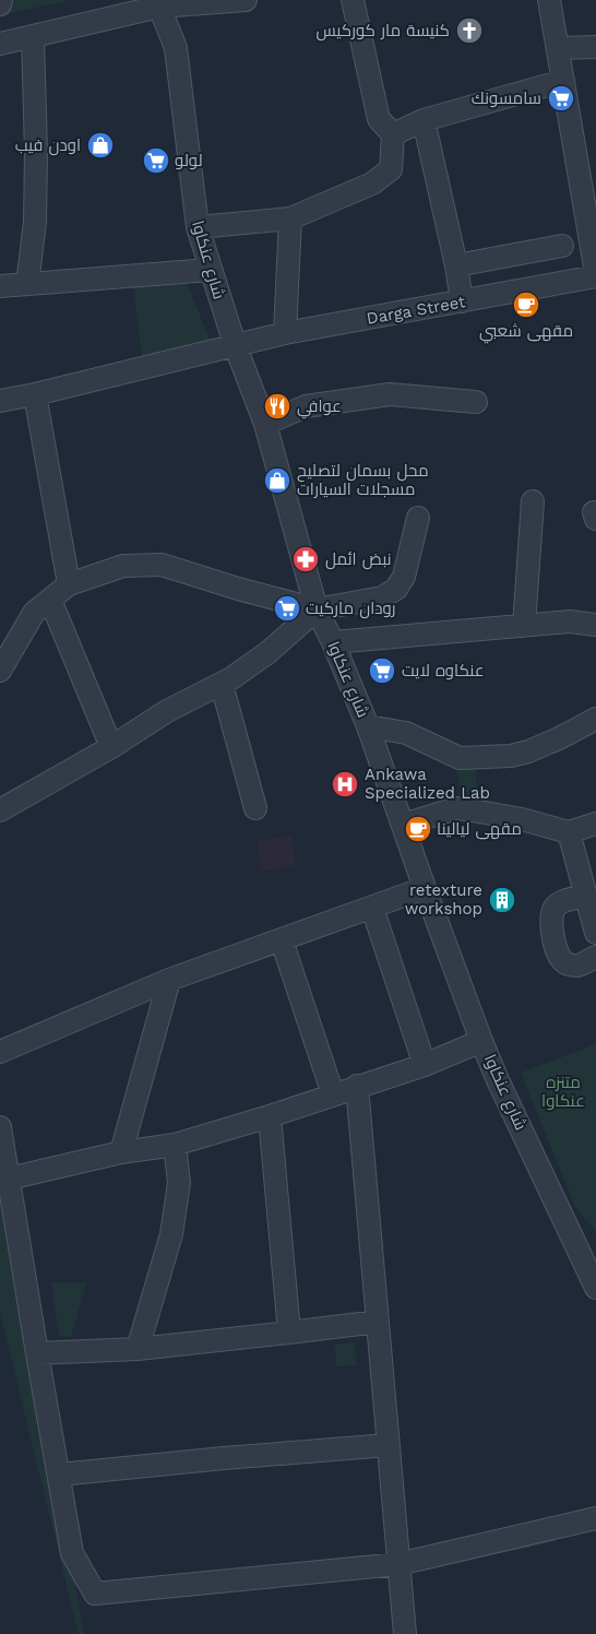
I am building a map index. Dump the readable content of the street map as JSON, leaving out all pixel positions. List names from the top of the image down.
{
  "streets": {
    "street": ["شارع عنكاوا", "Darga Street"]
  },
  "crossings": [
    ["شارع عنكاوا", "Darga Street"]
  ],
  "parks": ["متنزه عنكاوا"],
  "places": {
    "church": ["كنيسة مار كوركيس"],
    "supermarket": [
      "سامسونك",
      "لولو",
      "رودان ماركيت",
      "عنكاوه لايت"
    ],
    "shop": ["اودن فيب", "محل بسمان لتصليح مسجلات السيارات"],
    "cafe": ["مقهى شعبي", "مقهى ليالينا"],
    "restaurant": ["عوافي"],
    "pharmacy": ["نبض ائمل"],
    "hospital": ["Ankawa Specialized Lab"],
    "building": ["retexture workshop"]
  }
}
